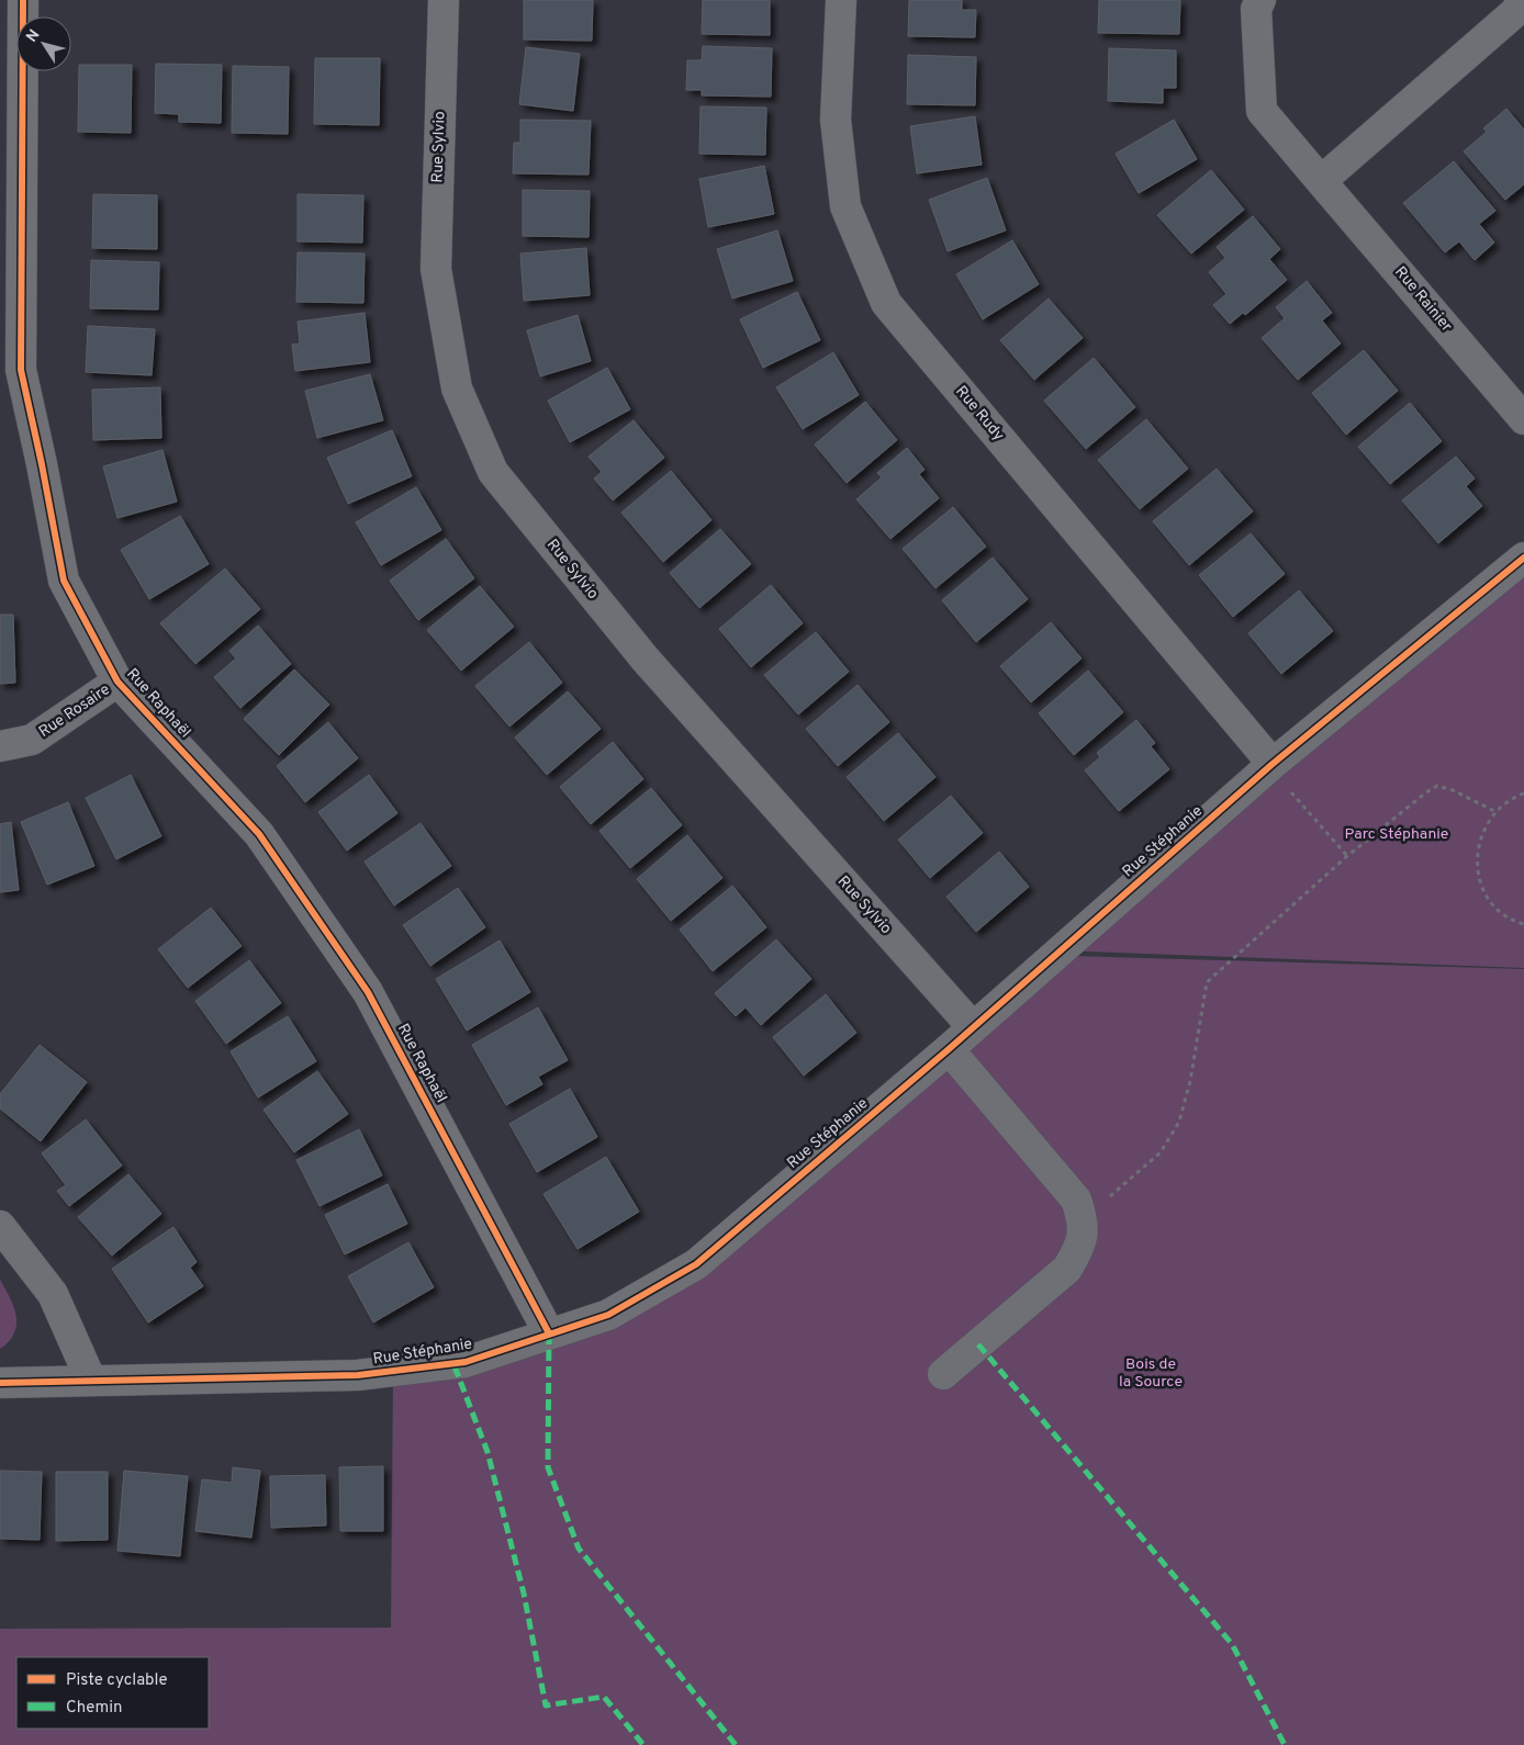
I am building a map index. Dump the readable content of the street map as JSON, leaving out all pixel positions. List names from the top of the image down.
{
  "streets": {
    "street": [
      "Rue Sylvio",
      "Rue Rainier",
      "Rue Rudy",
      "Rue Raphaël",
      "Rue Rosaire",
      "Rue Stéphanie"
    ]
  },
  "crossings": [
    ["Rue Sylvio", "Rue Stéphanie"],
    ["Rue Rudy", "Rue Stéphanie"],
    ["Rue Raphaël", "Rue Rosaire"],
    ["Rue Raphaël", "Rue Stéphanie"]
  ],
  "parks": ["Parc Stéphanie", "Bois de la Source"],
  "legend": ["Piste cyclable", "Chemin"],
  "north": "top left"
}
